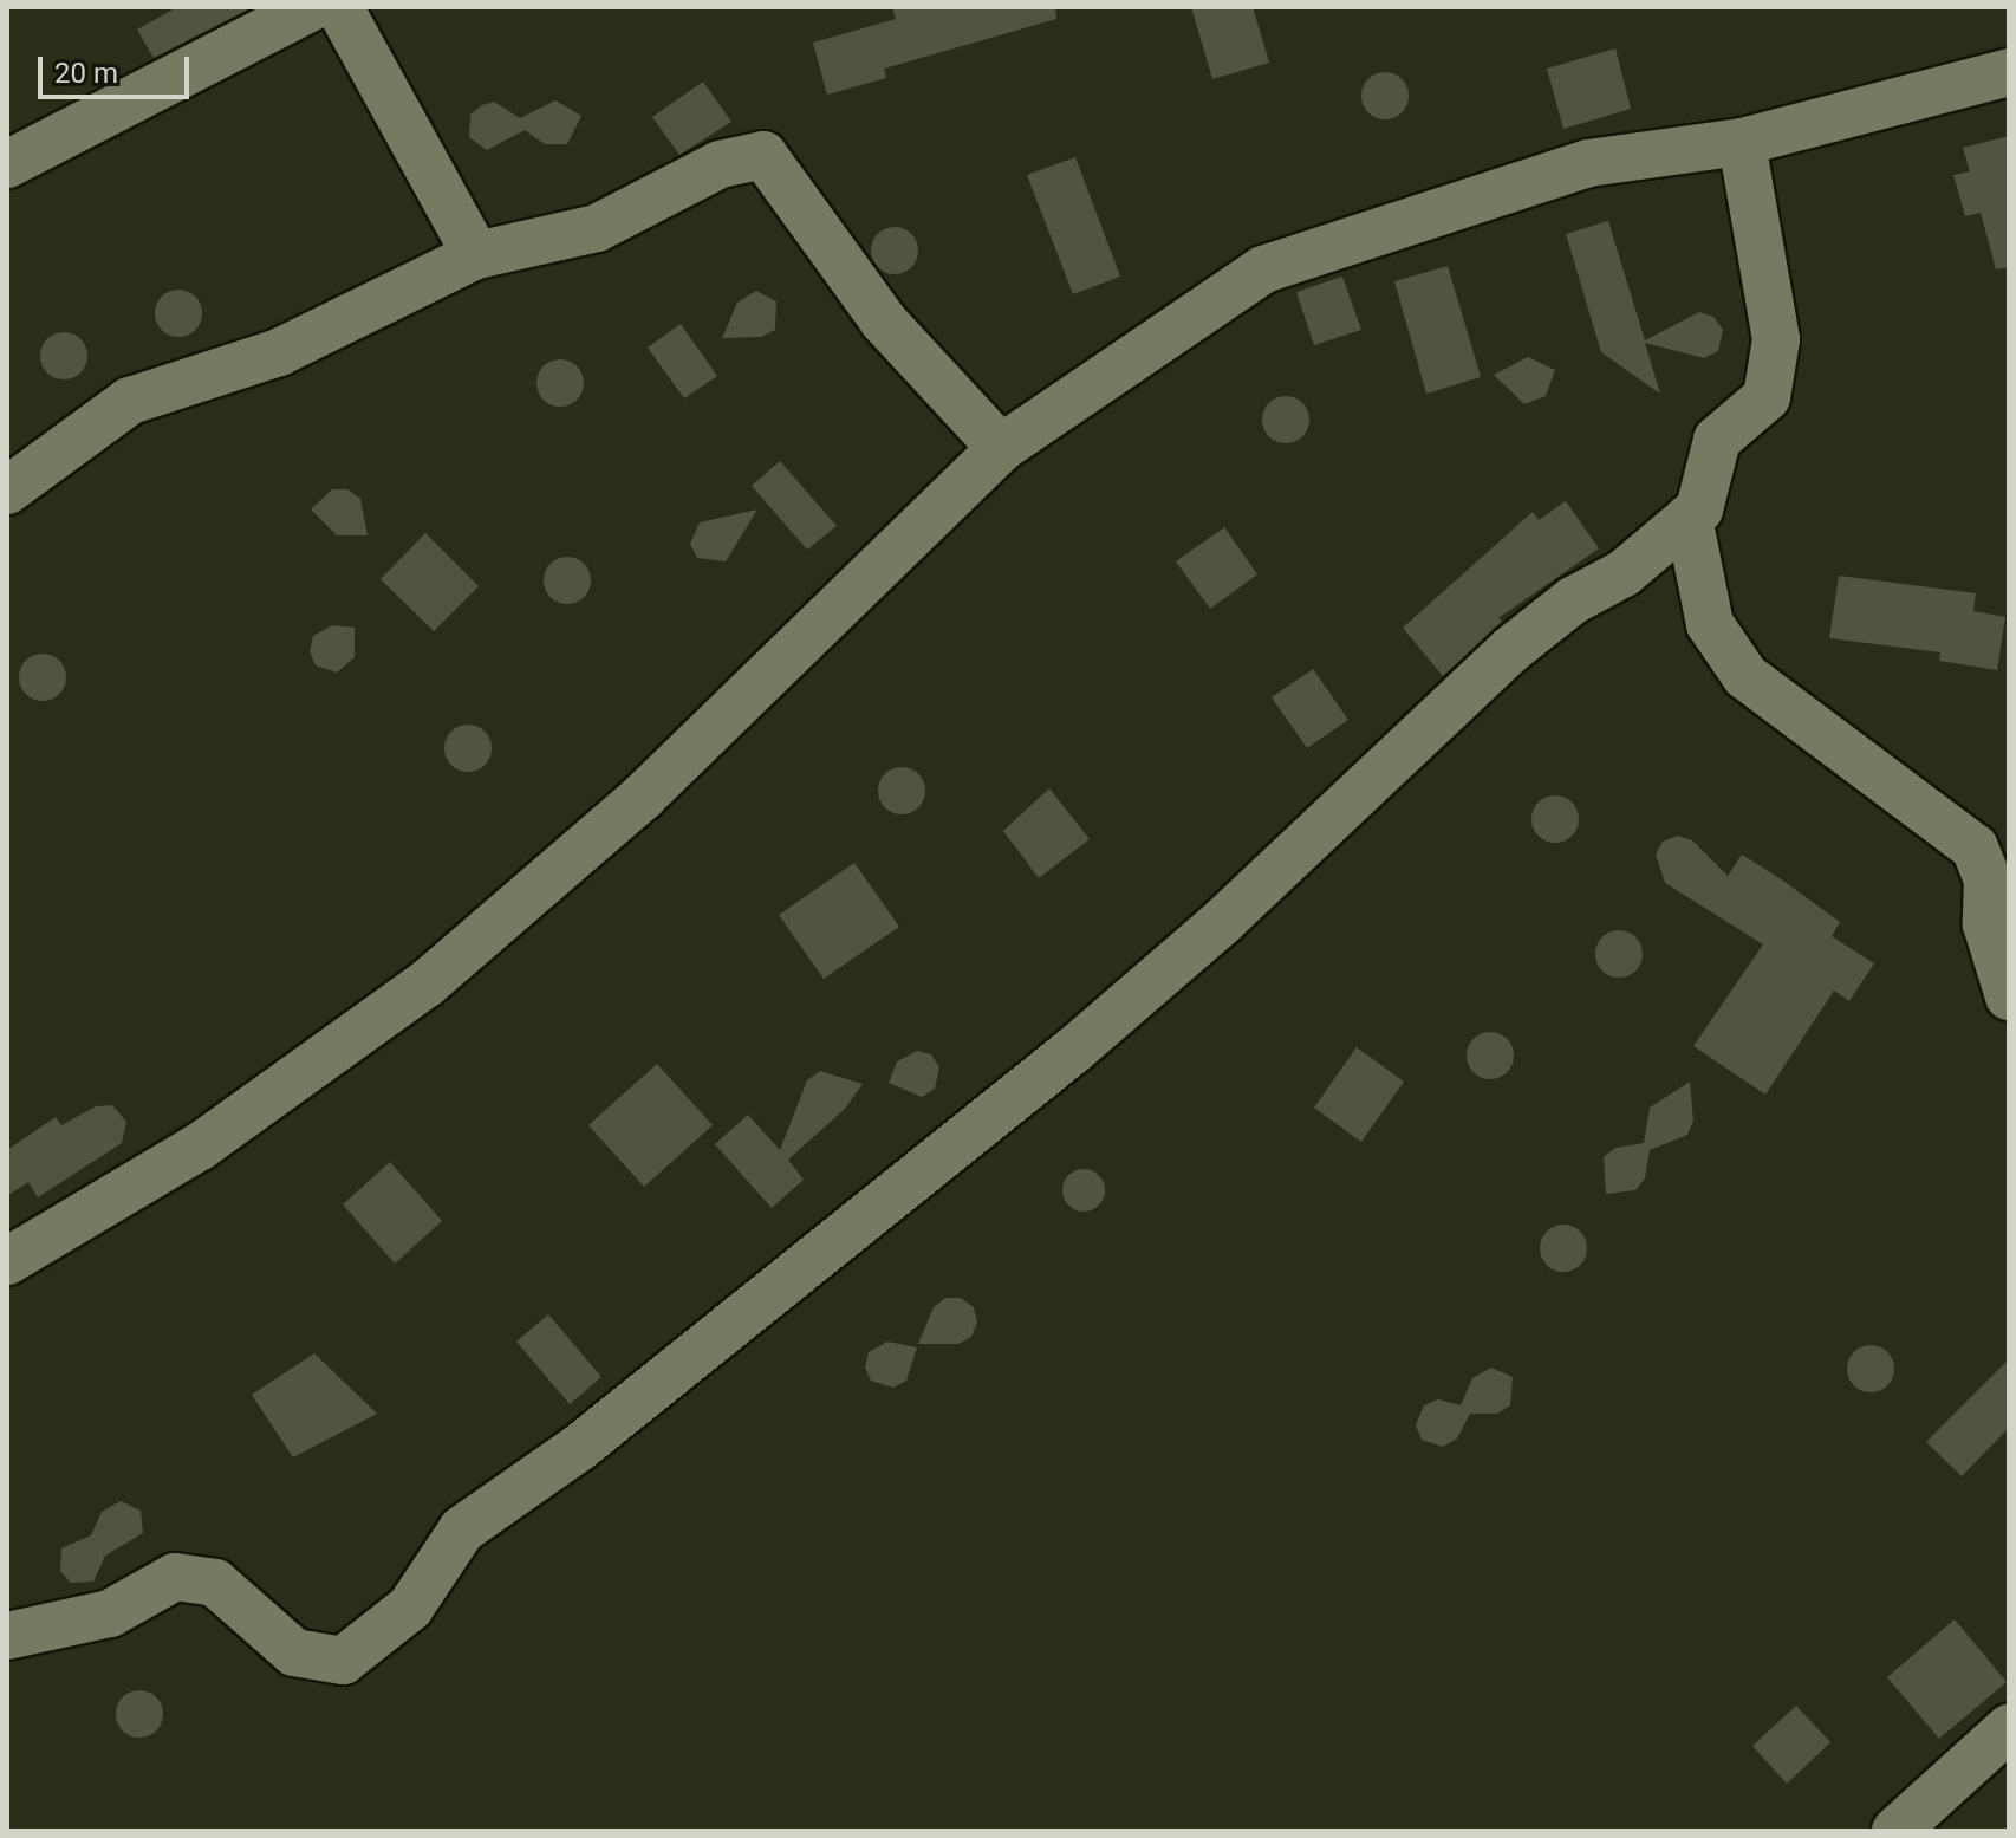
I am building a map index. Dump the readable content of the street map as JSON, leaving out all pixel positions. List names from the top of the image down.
{
  "scale_bar": "20 m"
}
